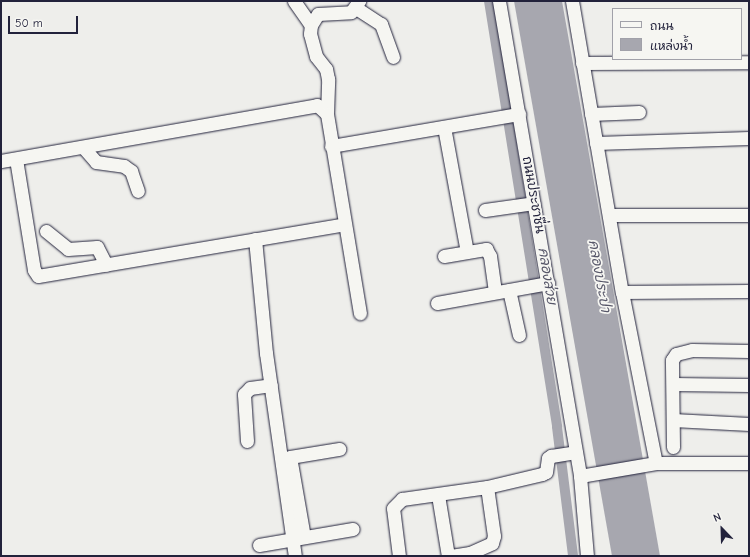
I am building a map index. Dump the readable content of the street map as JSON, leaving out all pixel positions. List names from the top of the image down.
{
  "streets": {
    "street": ["ถนนประชาชื่น"]
  },
  "water": ["คลองส่วย", "คลองประปา"],
  "legend": ["ถนน", "แหล่งน้ำ"],
  "scale_bar": "50 m",
  "north": "top left"
}
